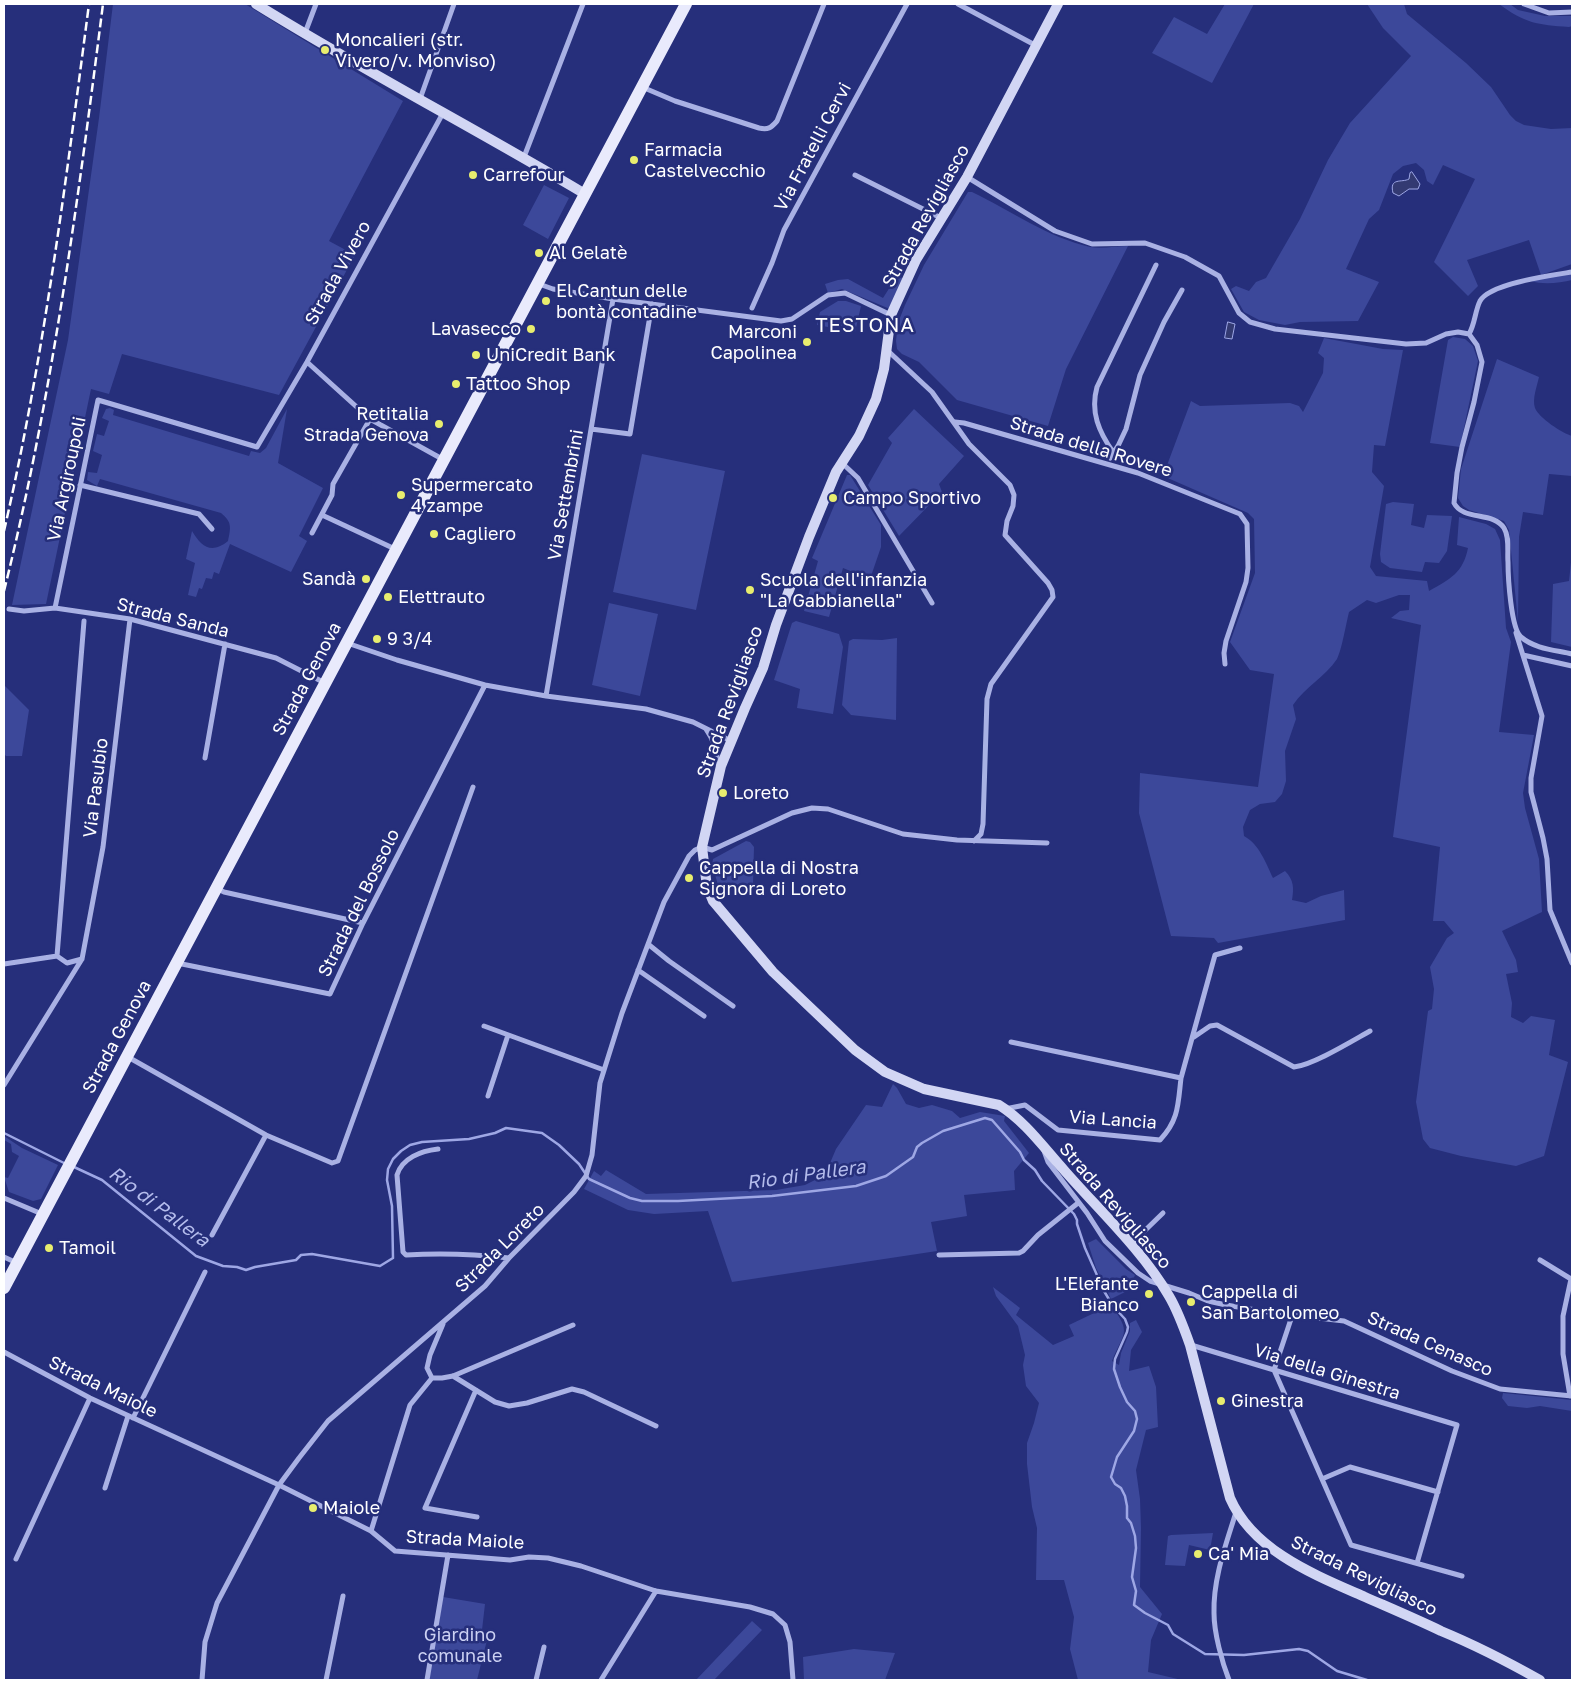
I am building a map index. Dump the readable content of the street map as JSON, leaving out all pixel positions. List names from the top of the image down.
{
  "streets": {
    "main road": ["Strada Genova"],
    "street": [
      "Via Fratelli Cervi",
      "Strada Revigliasco",
      "Strada Vivero",
      "Strada della Rovere",
      "Via Argiroupoli",
      "Via Settembrini",
      "Strada Sanda",
      "Via Pasubio",
      "Strada del Bossolo",
      "Via Lancia",
      "Strada Loreto",
      "Strada Cenasco",
      "Via della Ginestra",
      "Strada Maiole"
    ]
  },
  "crossings": [
    ["Strada Revigliasco", "Via Lancia"],
    ["Strada Revigliasco", "Strada Loreto"],
    ["Strada Revigliasco", "Strada Cenasco"],
    ["Strada Revigliasco", "Via della Ginestra"],
    ["Strada Vivero", "Via Argiroupoli"],
    ["Via Argiroupoli", "Strada Sanda"],
    ["Strada Sanda", "Strada Genova"],
    ["Strada Sanda", "Via Pasubio"],
    ["Strada Genova", "Strada del Bossolo"],
    ["Strada Loreto", "Strada Maiole"]
  ],
  "districts": ["TESTONA"],
  "water": ["Rio di Pallera"],
  "parks": ["Giardino comunale"],
  "places": [
    "Moncalieri (str. Vivero/v. Monviso)",
    "Farmacia Castelvecchio",
    "Carrefour",
    "Al Gelatè",
    "El Cantun delle bontà contadine",
    "Lavasecco",
    "Marconi Capolinea",
    "UniCredit Bank",
    "Tattoo Shop",
    "Retitalia Strada Genova",
    "Supermercato 4 zampe",
    "Campo Sportivo",
    "Cagliero",
    "Sandà",
    "Scuola dell'infanzia \"La Gabbianella\"",
    "Elettrauto",
    "9 3/4",
    "Loreto",
    "Cappella di Nostra Signora di Loreto",
    "Tamoil",
    "L'Elefante Bianco",
    "Cappella di San Bartolomeo",
    "Ginestra",
    "Maiole",
    "Ca' Mia"
  ]
}
